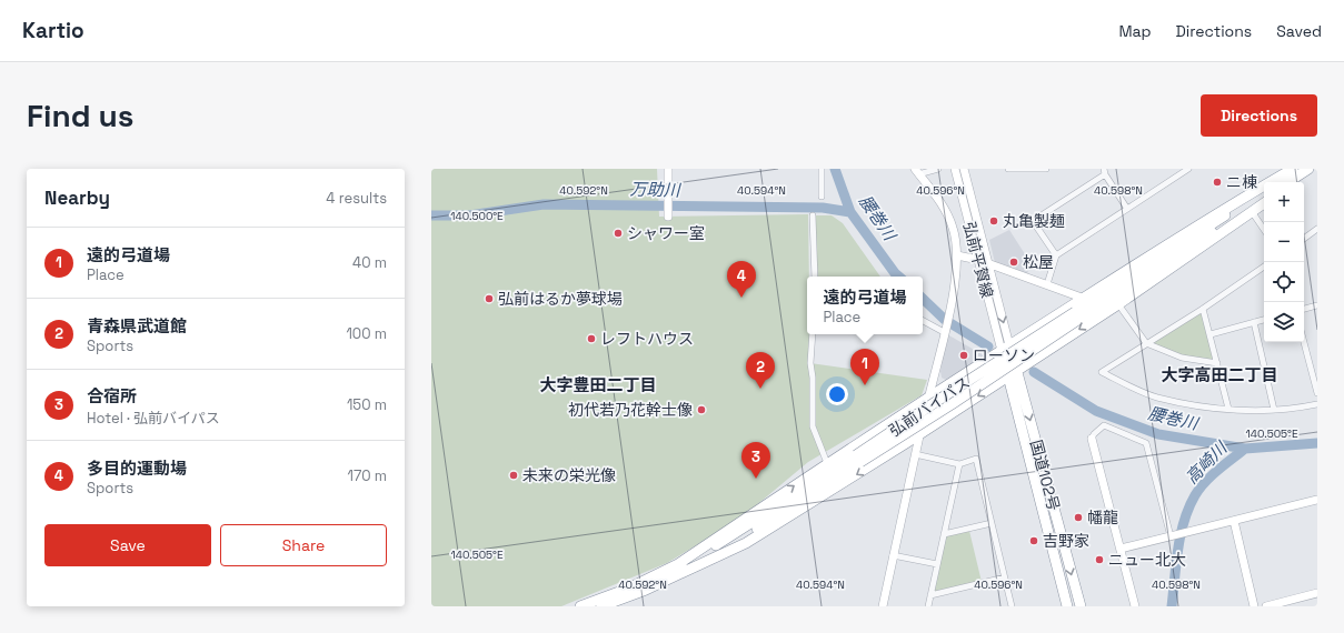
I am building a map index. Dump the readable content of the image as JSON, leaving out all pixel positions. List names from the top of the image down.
{
  "streets": {
    "highway": ["弘前バイパス", "国道102号"],
    "street": ["弘前平賀線"]
  },
  "crossings": [
    ["弘前平賀線", "国道102号"]
  ],
  "districts": ["大字高田二丁目", "大字豊田二丁目"],
  "water": ["万助川", "腰巻川", "高崎川"],
  "places": [
    "ニ棟",
    "丸亀製麺",
    "シャワー室",
    "松屋",
    "弘前はるか夢球場",
    "レフトハウス",
    "ローソン",
    "初代若乃花幹士像",
    "未来の栄光像",
    "幡龍",
    "吉野家",
    "ニュー北大"
  ],
  "page": {
    "header": "Kartio",
    "nav": ["Map", "Directions", "Saved"],
    "buttons": [
      "Directions",
      ["Save", "Share"]
    ],
    "title": "Find us",
    "heading": ["Nearby", "4 results"],
    "map_buttons": ["+", "−"],
    "list": [
      {
        "mark": "1",
        "name": "遠的弓道場",
        "note": "Place",
        "value": "40 m"
      },
      {
        "mark": "2",
        "name": "青森県武道館",
        "note": "Sports",
        "value": "100 m"
      },
      {
        "mark": "3",
        "name": "合宿所",
        "note": "Hotel · 弘前バイパス",
        "value": "150 m"
      },
      {
        "mark": "4",
        "name": "多目的運動場",
        "note": "Sports",
        "value": "170 m"
      }
    ],
    "pins": [
      "4",
      "1",
      "2",
      "3"
    ],
    "popup": ["遠的弓道場", "Place"]
  },
  "coordinates": [
    "40.592°N",
    "40.594°N",
    "40.596°N",
    "40.598°N",
    "140.500°E",
    "140.505°E"
  ]
}
